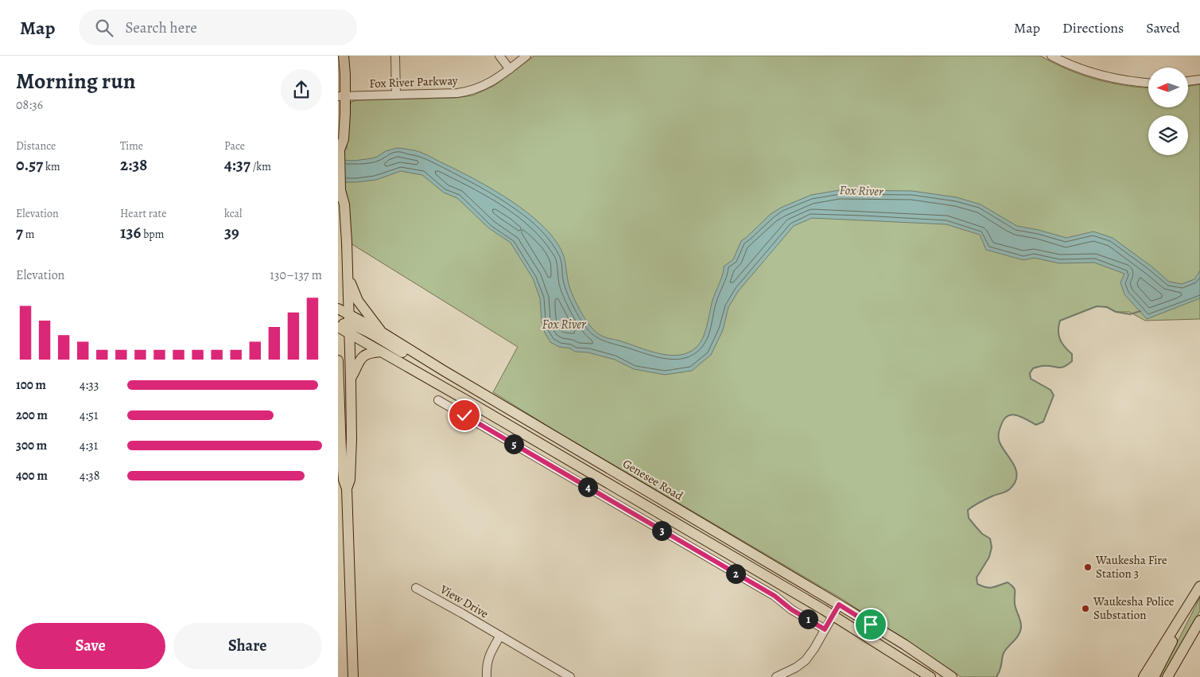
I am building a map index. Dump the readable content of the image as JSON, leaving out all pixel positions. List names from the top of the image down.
{
  "streets": {
    "main road": ["Genesee Road"],
    "street": ["Fox River Parkway", "View Drive"]
  },
  "water": ["Fox River"],
  "places": ["Waukesha Fire Station 3", "Waukesha Police Substation"],
  "north": "left",
  "page": {
    "header": "Map",
    "search": "Search here",
    "nav": ["Map", "Directions", "Saved"],
    "heading": ["Morning run", "08:36"],
    "stats": [
      ["Distance", "0.57 km"],
      ["Time", "2:38"],
      ["Pace", "4:37 /km"],
      ["Elevation", "7 m"],
      ["Heart rate", "136 bpm"],
      ["kcal", "39"]
    ],
    "chart": ["Elevation", "130–137 m"],
    "list": [
      {
        "name": "100 m",
        "note": "4:33"
      },
      {
        "name": "200 m",
        "note": "4:51"
      },
      {
        "name": "300 m",
        "note": "4:31"
      },
      {
        "name": "400 m",
        "note": "4:38"
      }
    ],
    "pins": [
      "5",
      "4",
      "3",
      "2",
      "1"
    ],
    "buttons": ["Save", "Share"]
  }
}
